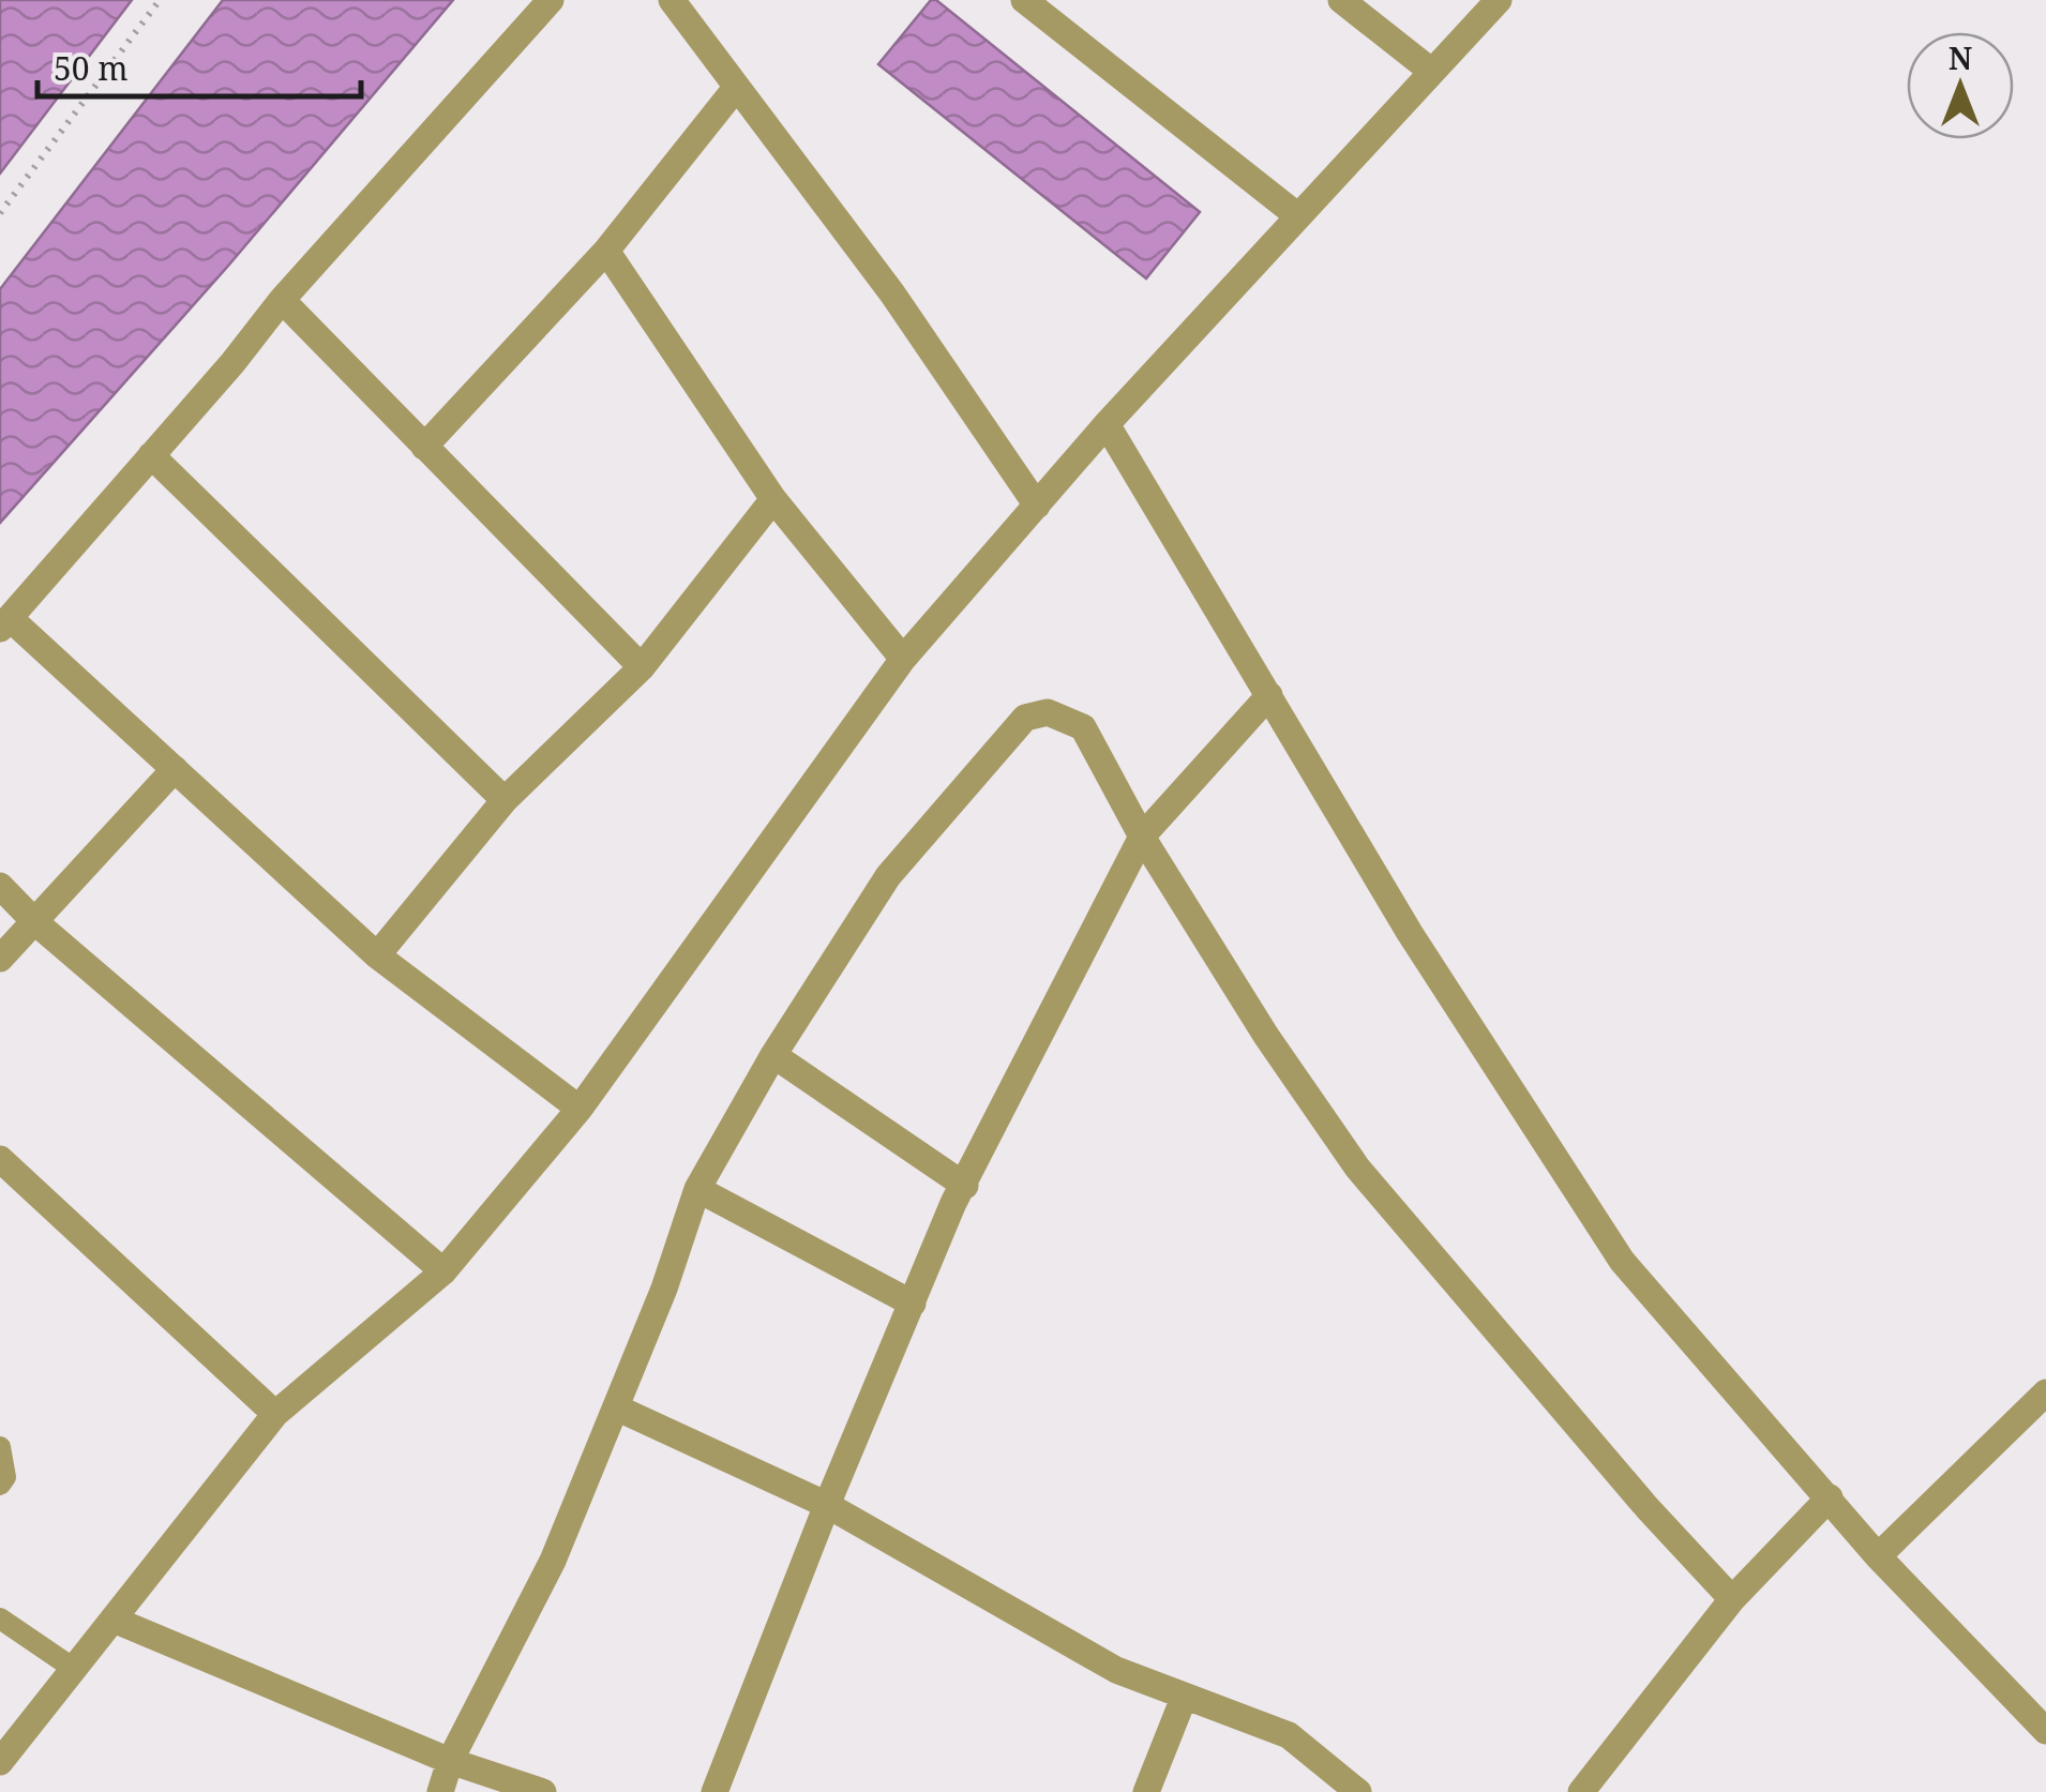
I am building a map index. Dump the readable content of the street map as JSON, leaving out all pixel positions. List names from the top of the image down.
{
  "scale_bar": "50 m",
  "north": "top"
}
